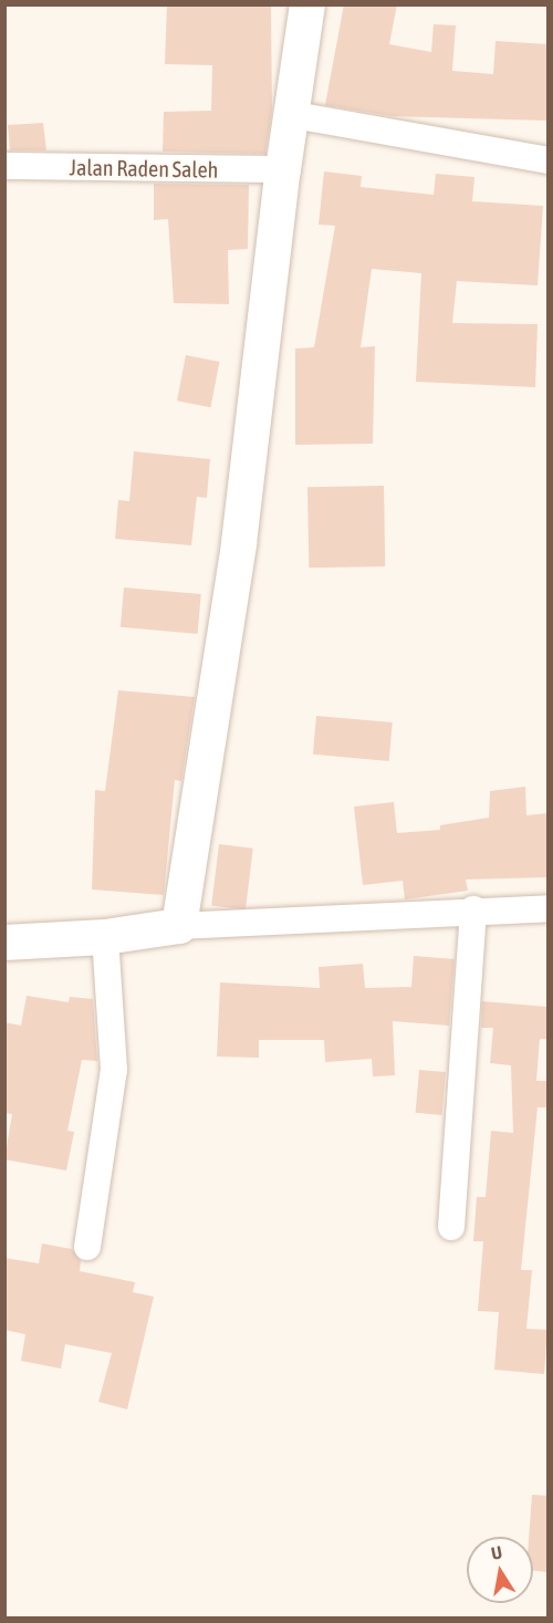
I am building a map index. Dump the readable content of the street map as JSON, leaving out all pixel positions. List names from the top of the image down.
{
  "streets": {
    "street": ["Jalan Raden Saleh"]
  },
  "north": "top"
}
